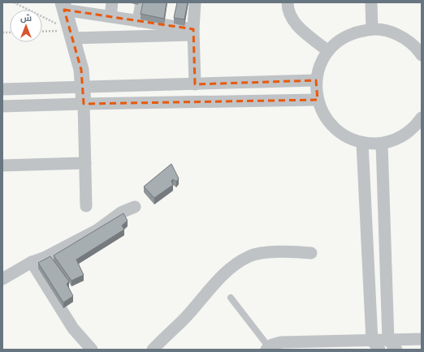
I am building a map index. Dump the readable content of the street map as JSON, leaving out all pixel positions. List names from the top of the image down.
{
  "north": "top"
}
